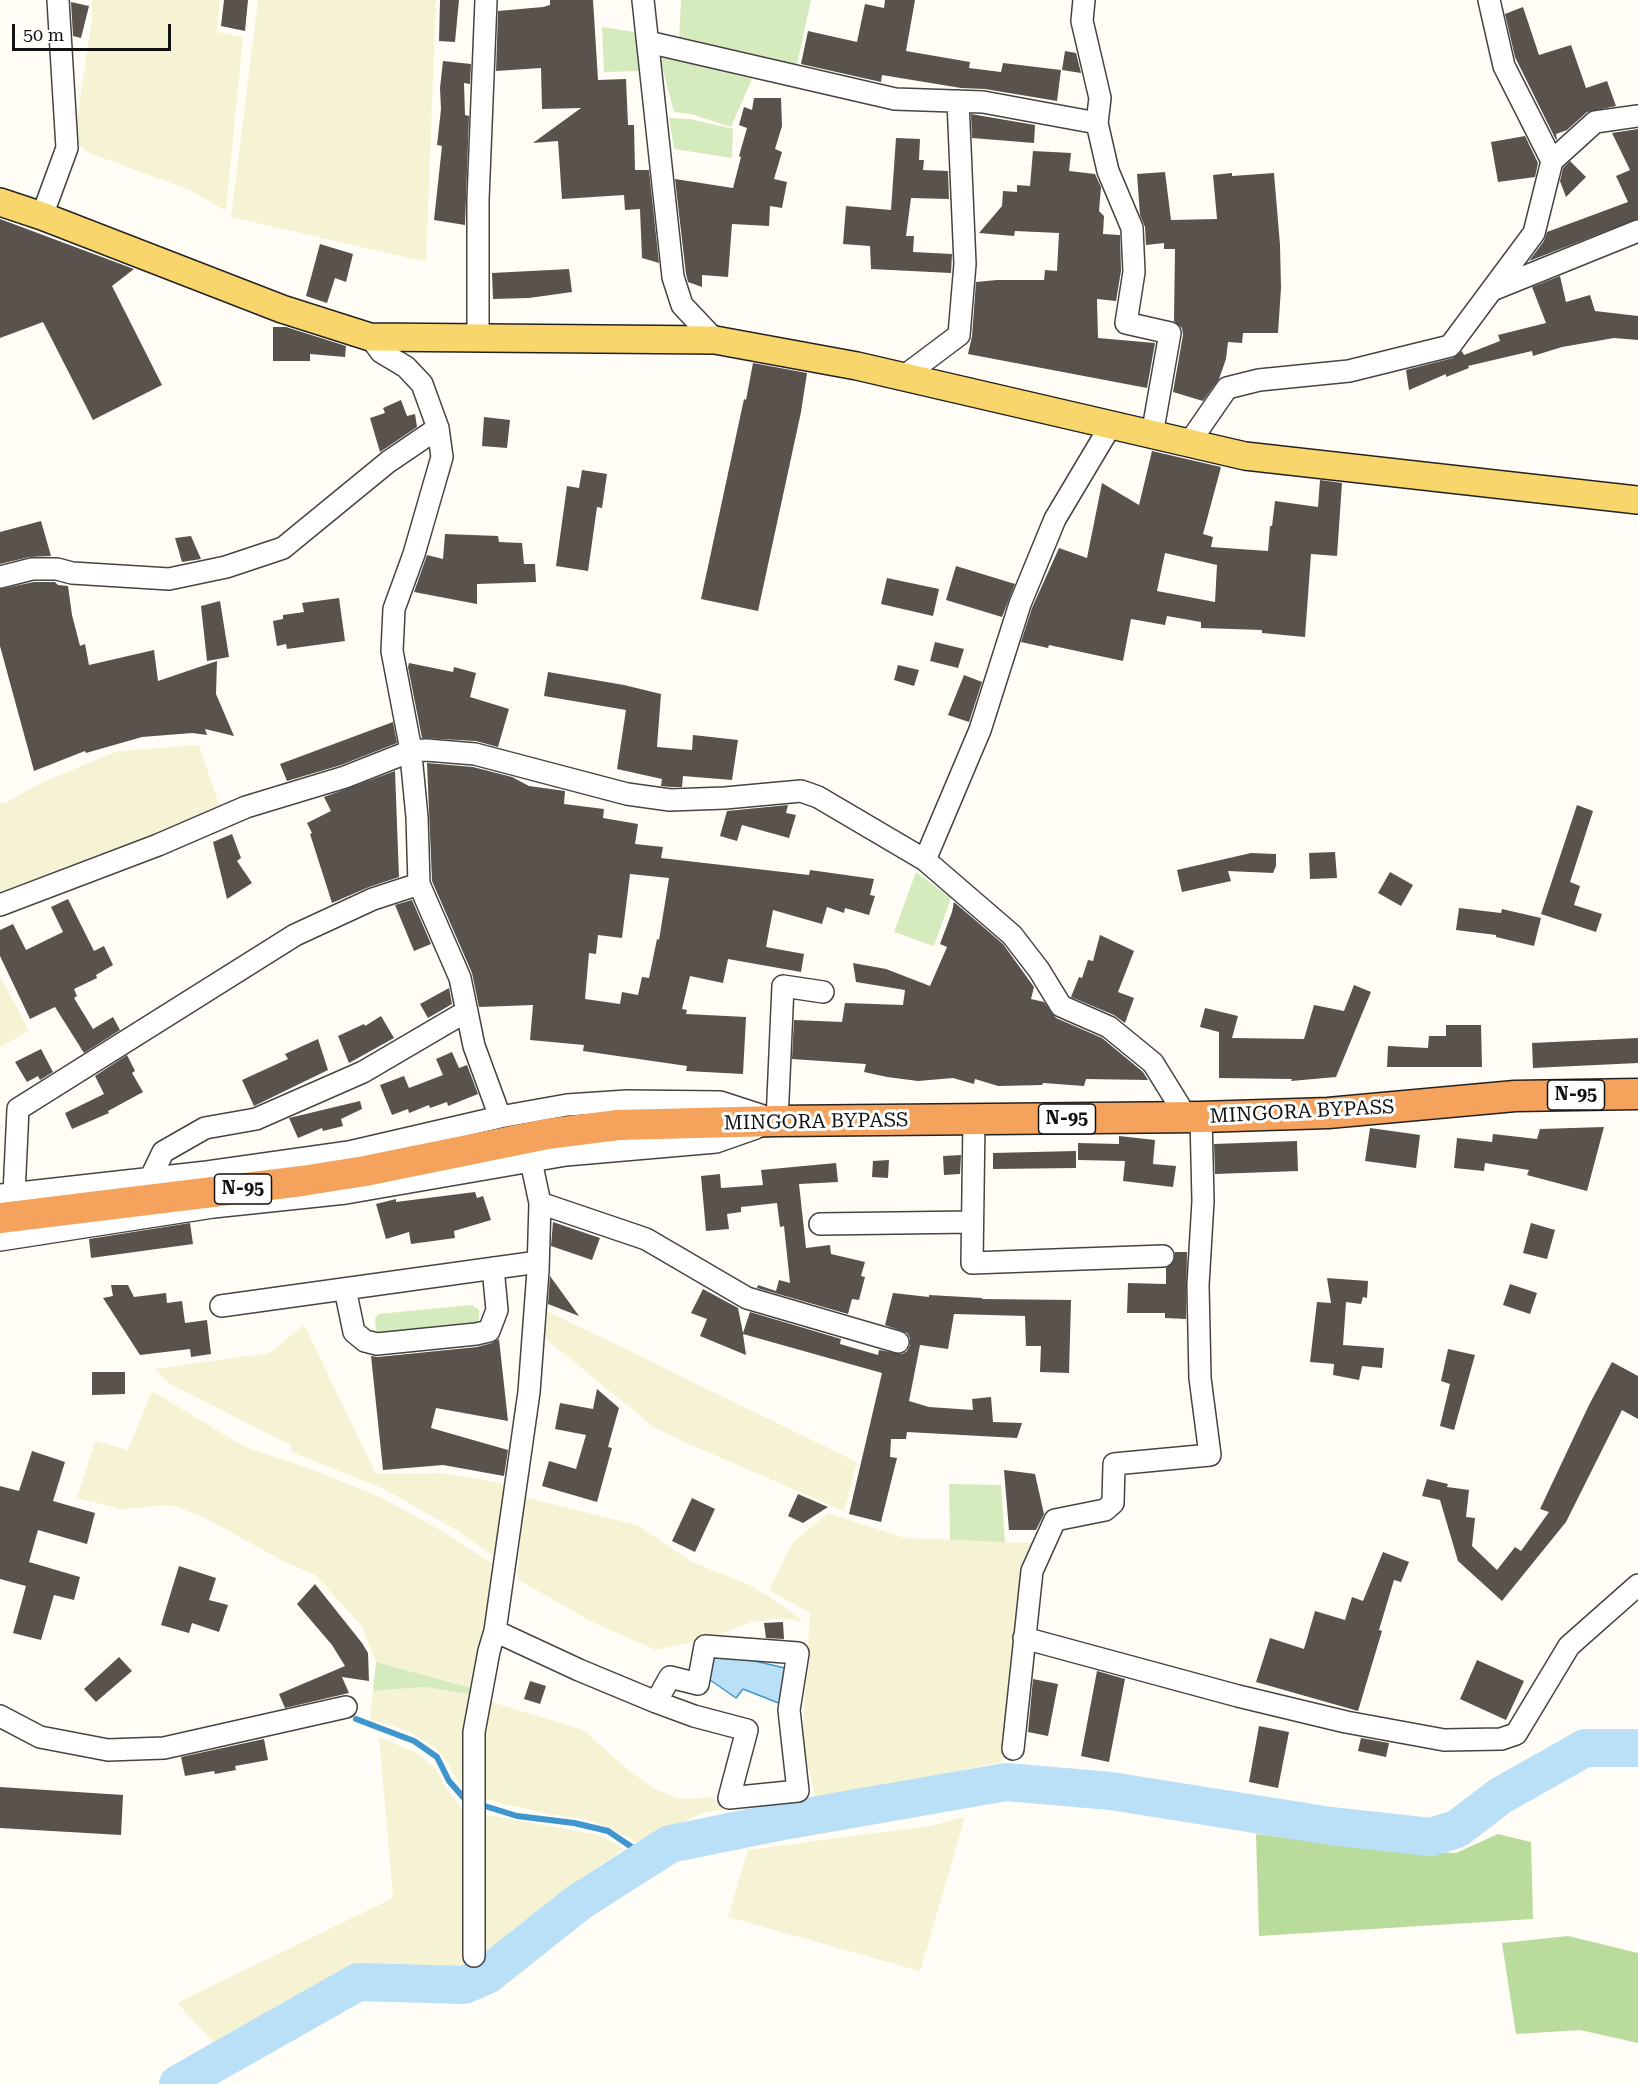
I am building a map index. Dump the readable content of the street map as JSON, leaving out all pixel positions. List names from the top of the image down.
{
  "streets": {
    "highway": ["N-95", "MINGORA BYPASS"]
  },
  "scale_bar": "50 m"
}
